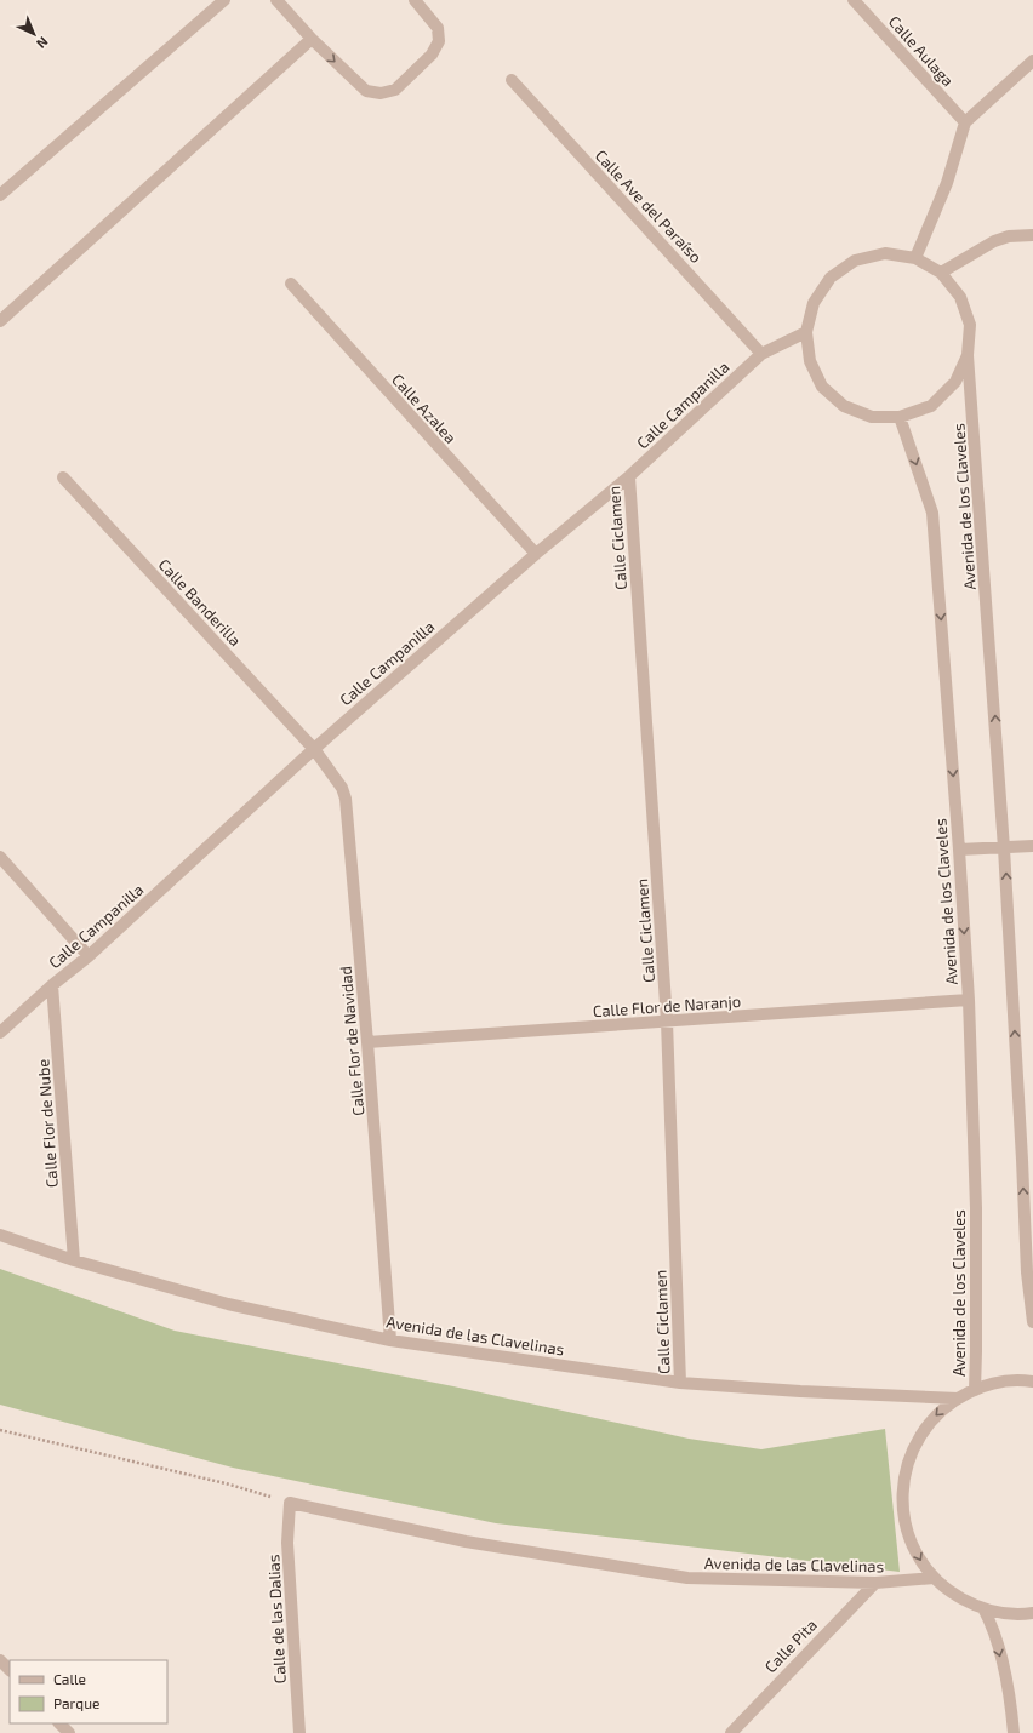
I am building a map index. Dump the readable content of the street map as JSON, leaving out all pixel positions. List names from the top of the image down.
{
  "streets": {
    "street": [
      "Calle Aulaga",
      "Calle Ave del Paraíso",
      "Calle Campanilla",
      "Calle Azalea",
      "Avenida de los Claveles",
      "Calle Ciclamen",
      "Calle Banderilla",
      "Calle Flor de Naranjo",
      "Calle Flor de Navidad",
      "Calle Flor de Nube",
      "Avenida de las Clavelinas",
      "Calle de las Dalias",
      "Calle Pita"
    ]
  },
  "crossings": [
    ["Calle Ave del Paraíso", "Calle Campanilla"],
    ["Calle Campanilla", "Calle Azalea"],
    ["Calle Campanilla", "Avenida de los Claveles"],
    ["Calle Campanilla", "Calle Ciclamen"],
    ["Calle Campanilla", "Calle Banderilla"],
    ["Calle Campanilla", "Calle Flor de Navidad"],
    ["Calle Campanilla", "Calle Flor de Nube"],
    ["Avenida de los Claveles", "Calle Flor de Naranjo"],
    ["Calle Ciclamen", "Calle Flor de Naranjo"],
    ["Calle Ciclamen", "Avenida de las Clavelinas"],
    ["Calle Banderilla", "Calle Flor de Navidad"],
    ["Calle Flor de Naranjo", "Calle Flor de Navidad"],
    ["Calle Flor de Navidad", "Avenida de las Clavelinas"],
    ["Calle Flor de Nube", "Avenida de las Clavelinas"],
    ["Avenida de las Clavelinas", "Calle de las Dalias"],
    ["Avenida de las Clavelinas", "Calle Pita"]
  ],
  "legend": ["Calle", "Parque"],
  "north": "bottom right"
}
